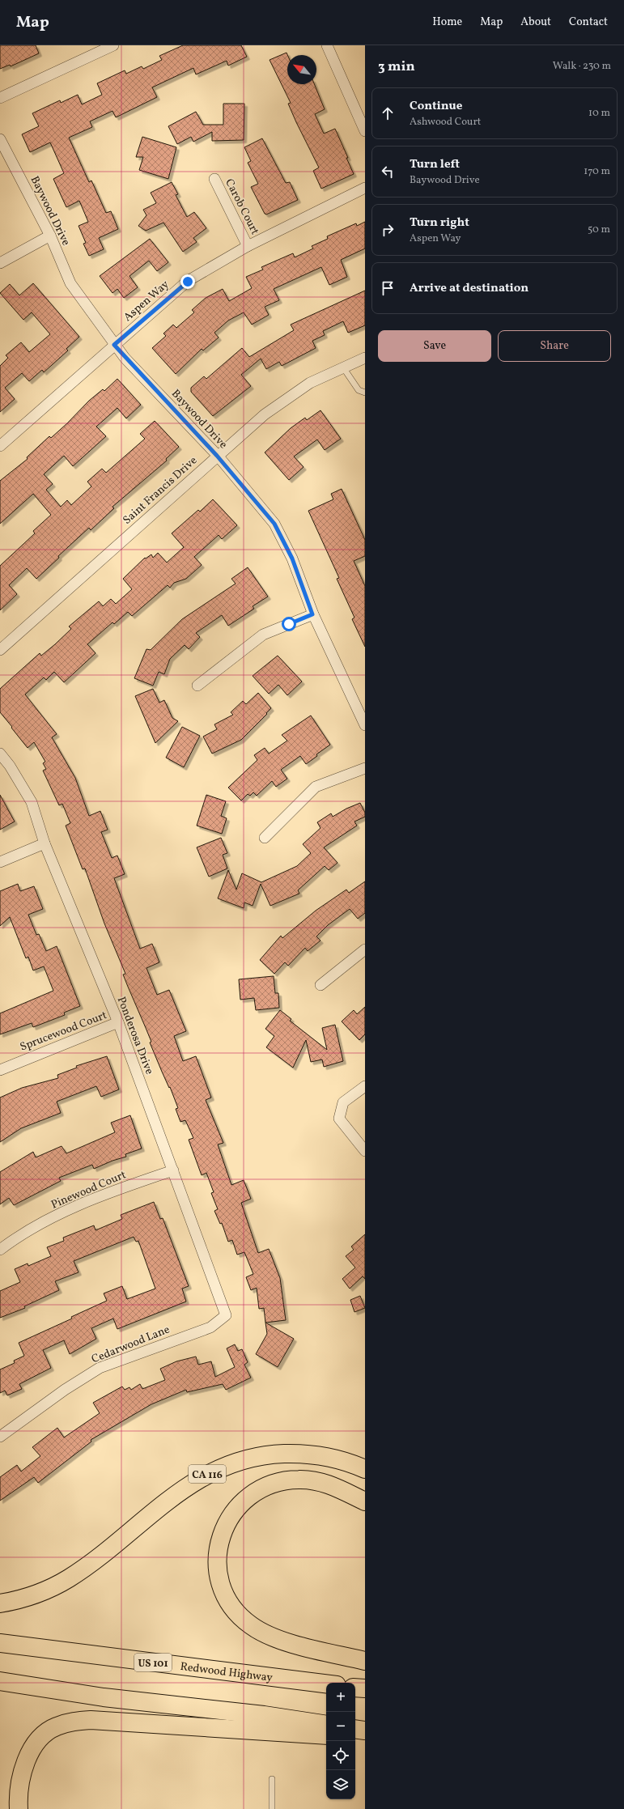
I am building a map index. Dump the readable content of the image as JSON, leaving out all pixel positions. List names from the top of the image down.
{
  "streets": {
    "highway": ["CA 116", "US 101", "Redwood Highway"],
    "street": [
      "Carob Court",
      "Baywood Drive",
      "Aspen Way",
      "Saint Francis Drive",
      "Sprucewood Court",
      "Ponderosa Drive",
      "Pinewood Court",
      "Cedarwood Lane"
    ]
  },
  "crossings": [
    ["Carob Court", "Aspen Way"],
    ["Baywood Drive", "Aspen Way"],
    ["Baywood Drive", "Saint Francis Drive"],
    ["Sprucewood Court", "Ponderosa Drive"],
    ["Ponderosa Drive", "Pinewood Court"],
    ["Ponderosa Drive", "Cedarwood Lane"]
  ],
  "north": "top left",
  "page": {
    "header": "Map",
    "nav": [
      "Home",
      "Map",
      "About",
      "Contact"
    ],
    "heading": ["3 min", "Walk · 230 m"],
    "list": [
      ["Continue", "Ashwood Court", "10 m"],
      ["Turn left", "Baywood Drive", "170 m"],
      ["Turn right", "Aspen Way", "50 m"],
      "Arrive at destination"
    ],
    "buttons": ["Save", "Share"],
    "map_buttons": ["+", "−"]
  }
}
